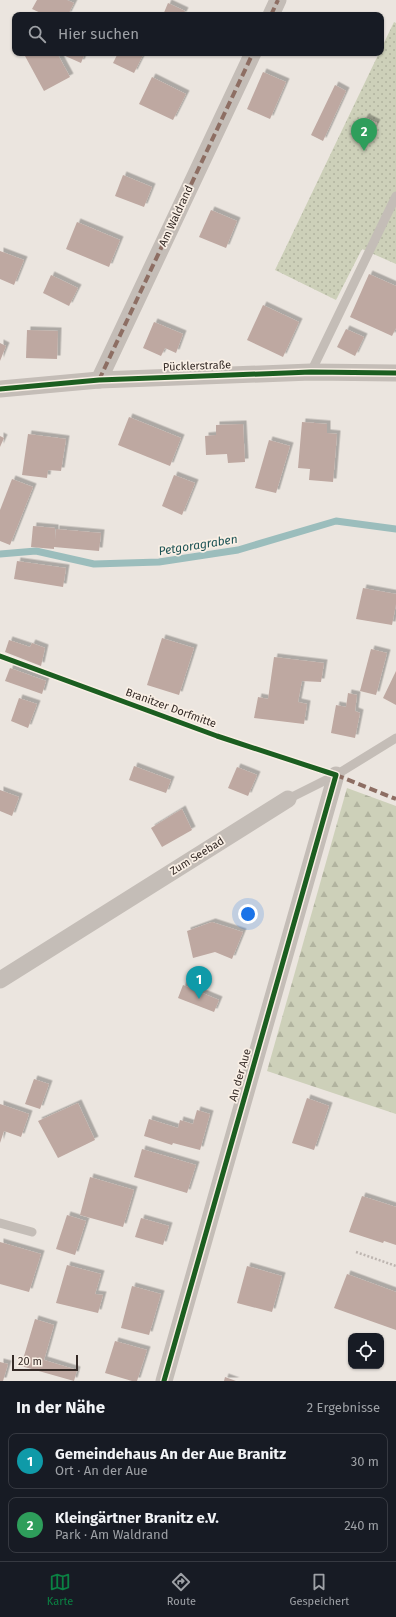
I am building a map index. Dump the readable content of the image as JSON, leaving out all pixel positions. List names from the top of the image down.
{
  "streets": {
    "street": [
      "Am Waldrand",
      "Pücklerstraße",
      "Zum Seebad",
      "An der Aue"
    ],
    "cycle path": ["Branitzer Dorfmitte"]
  },
  "crossings": [
    ["Am Waldrand", "Pücklerstraße"],
    ["Zum Seebad", "An der Aue"]
  ],
  "water": ["Petgoragraben"],
  "scale_bar": "20 m",
  "page": {
    "search": "Hier suchen",
    "pins": ["2", "1"],
    "scale": "20 m",
    "heading": ["In der Nähe", "2 Ergebnisse"],
    "list": [
      {
        "mark": "1",
        "name": "Gemeindehaus An der Aue Branitz",
        "note": "Ort · An der Aue",
        "value": "30 m"
      },
      {
        "mark": "2",
        "name": "Kleingärtner Branitz e.V.",
        "note": "Park · Am Waldrand",
        "value": "240 m"
      }
    ],
    "nav": ["Karte", "Route", "Gespeichert"]
  }
}
